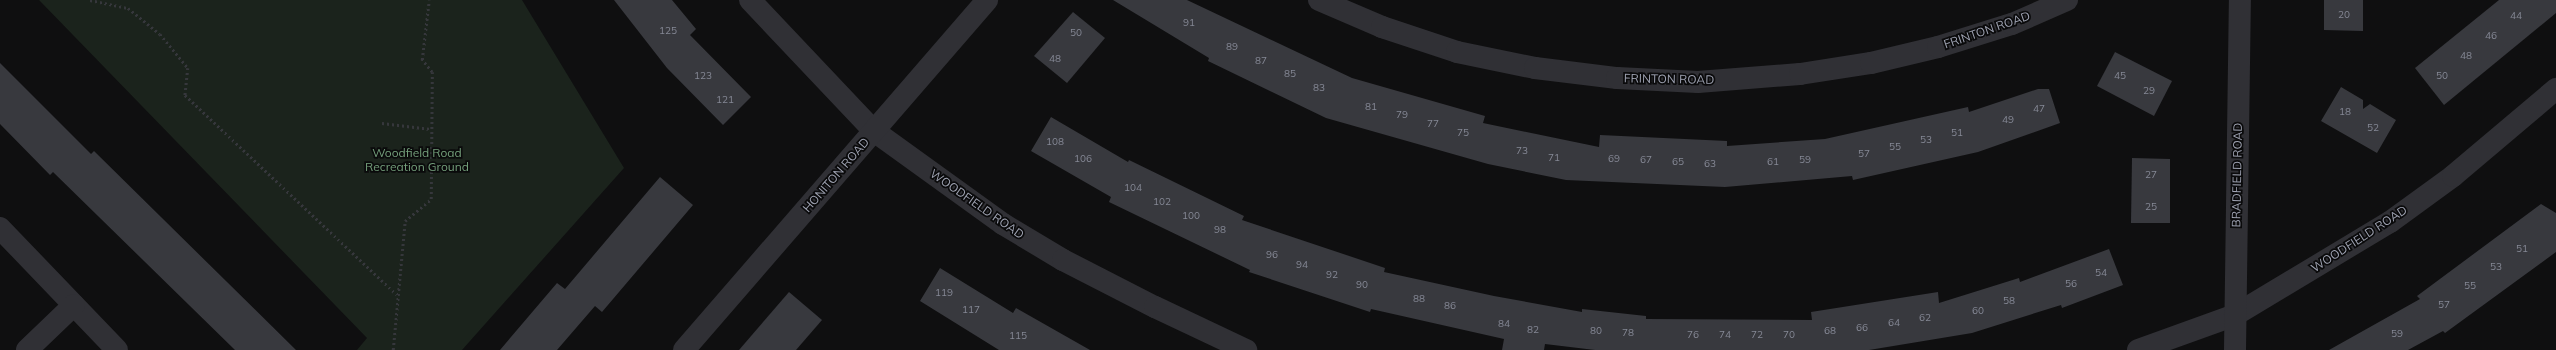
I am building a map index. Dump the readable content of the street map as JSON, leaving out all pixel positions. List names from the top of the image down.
{
  "streets": {
    "street": [
      "FRINTON ROAD",
      "HONITON ROAD",
      "BRADFIELD ROAD",
      "WOODFIELD ROAD"
    ]
  },
  "crossings": [
    ["HONITON ROAD", "WOODFIELD ROAD"],
    ["BRADFIELD ROAD", "WOODFIELD ROAD"]
  ],
  "parks": ["Woodfield Road Recreation Ground"],
  "house_numbers": [
    "20",
    "44",
    "91",
    "125",
    "50",
    "46",
    "89",
    "48",
    "48",
    "87",
    "85",
    "123",
    "45",
    "50",
    "83",
    "29",
    "121",
    "81",
    "47",
    "18",
    "79",
    "49",
    "77",
    "52",
    "75",
    "51",
    "53",
    "108",
    "55",
    "73",
    "57",
    "71",
    "106",
    "69",
    "67",
    "59",
    "65",
    "61",
    "63",
    "27",
    "104",
    "102",
    "25",
    "100",
    "98",
    "51",
    "96",
    "94",
    "53",
    "54",
    "92",
    "56",
    "90",
    "55",
    "119",
    "88",
    "58",
    "57",
    "86",
    "117",
    "60",
    "62",
    "64",
    "84",
    "66",
    "82",
    "80",
    "68",
    "78",
    "59",
    "76",
    "74",
    "72",
    "70",
    "115"
  ]
}
